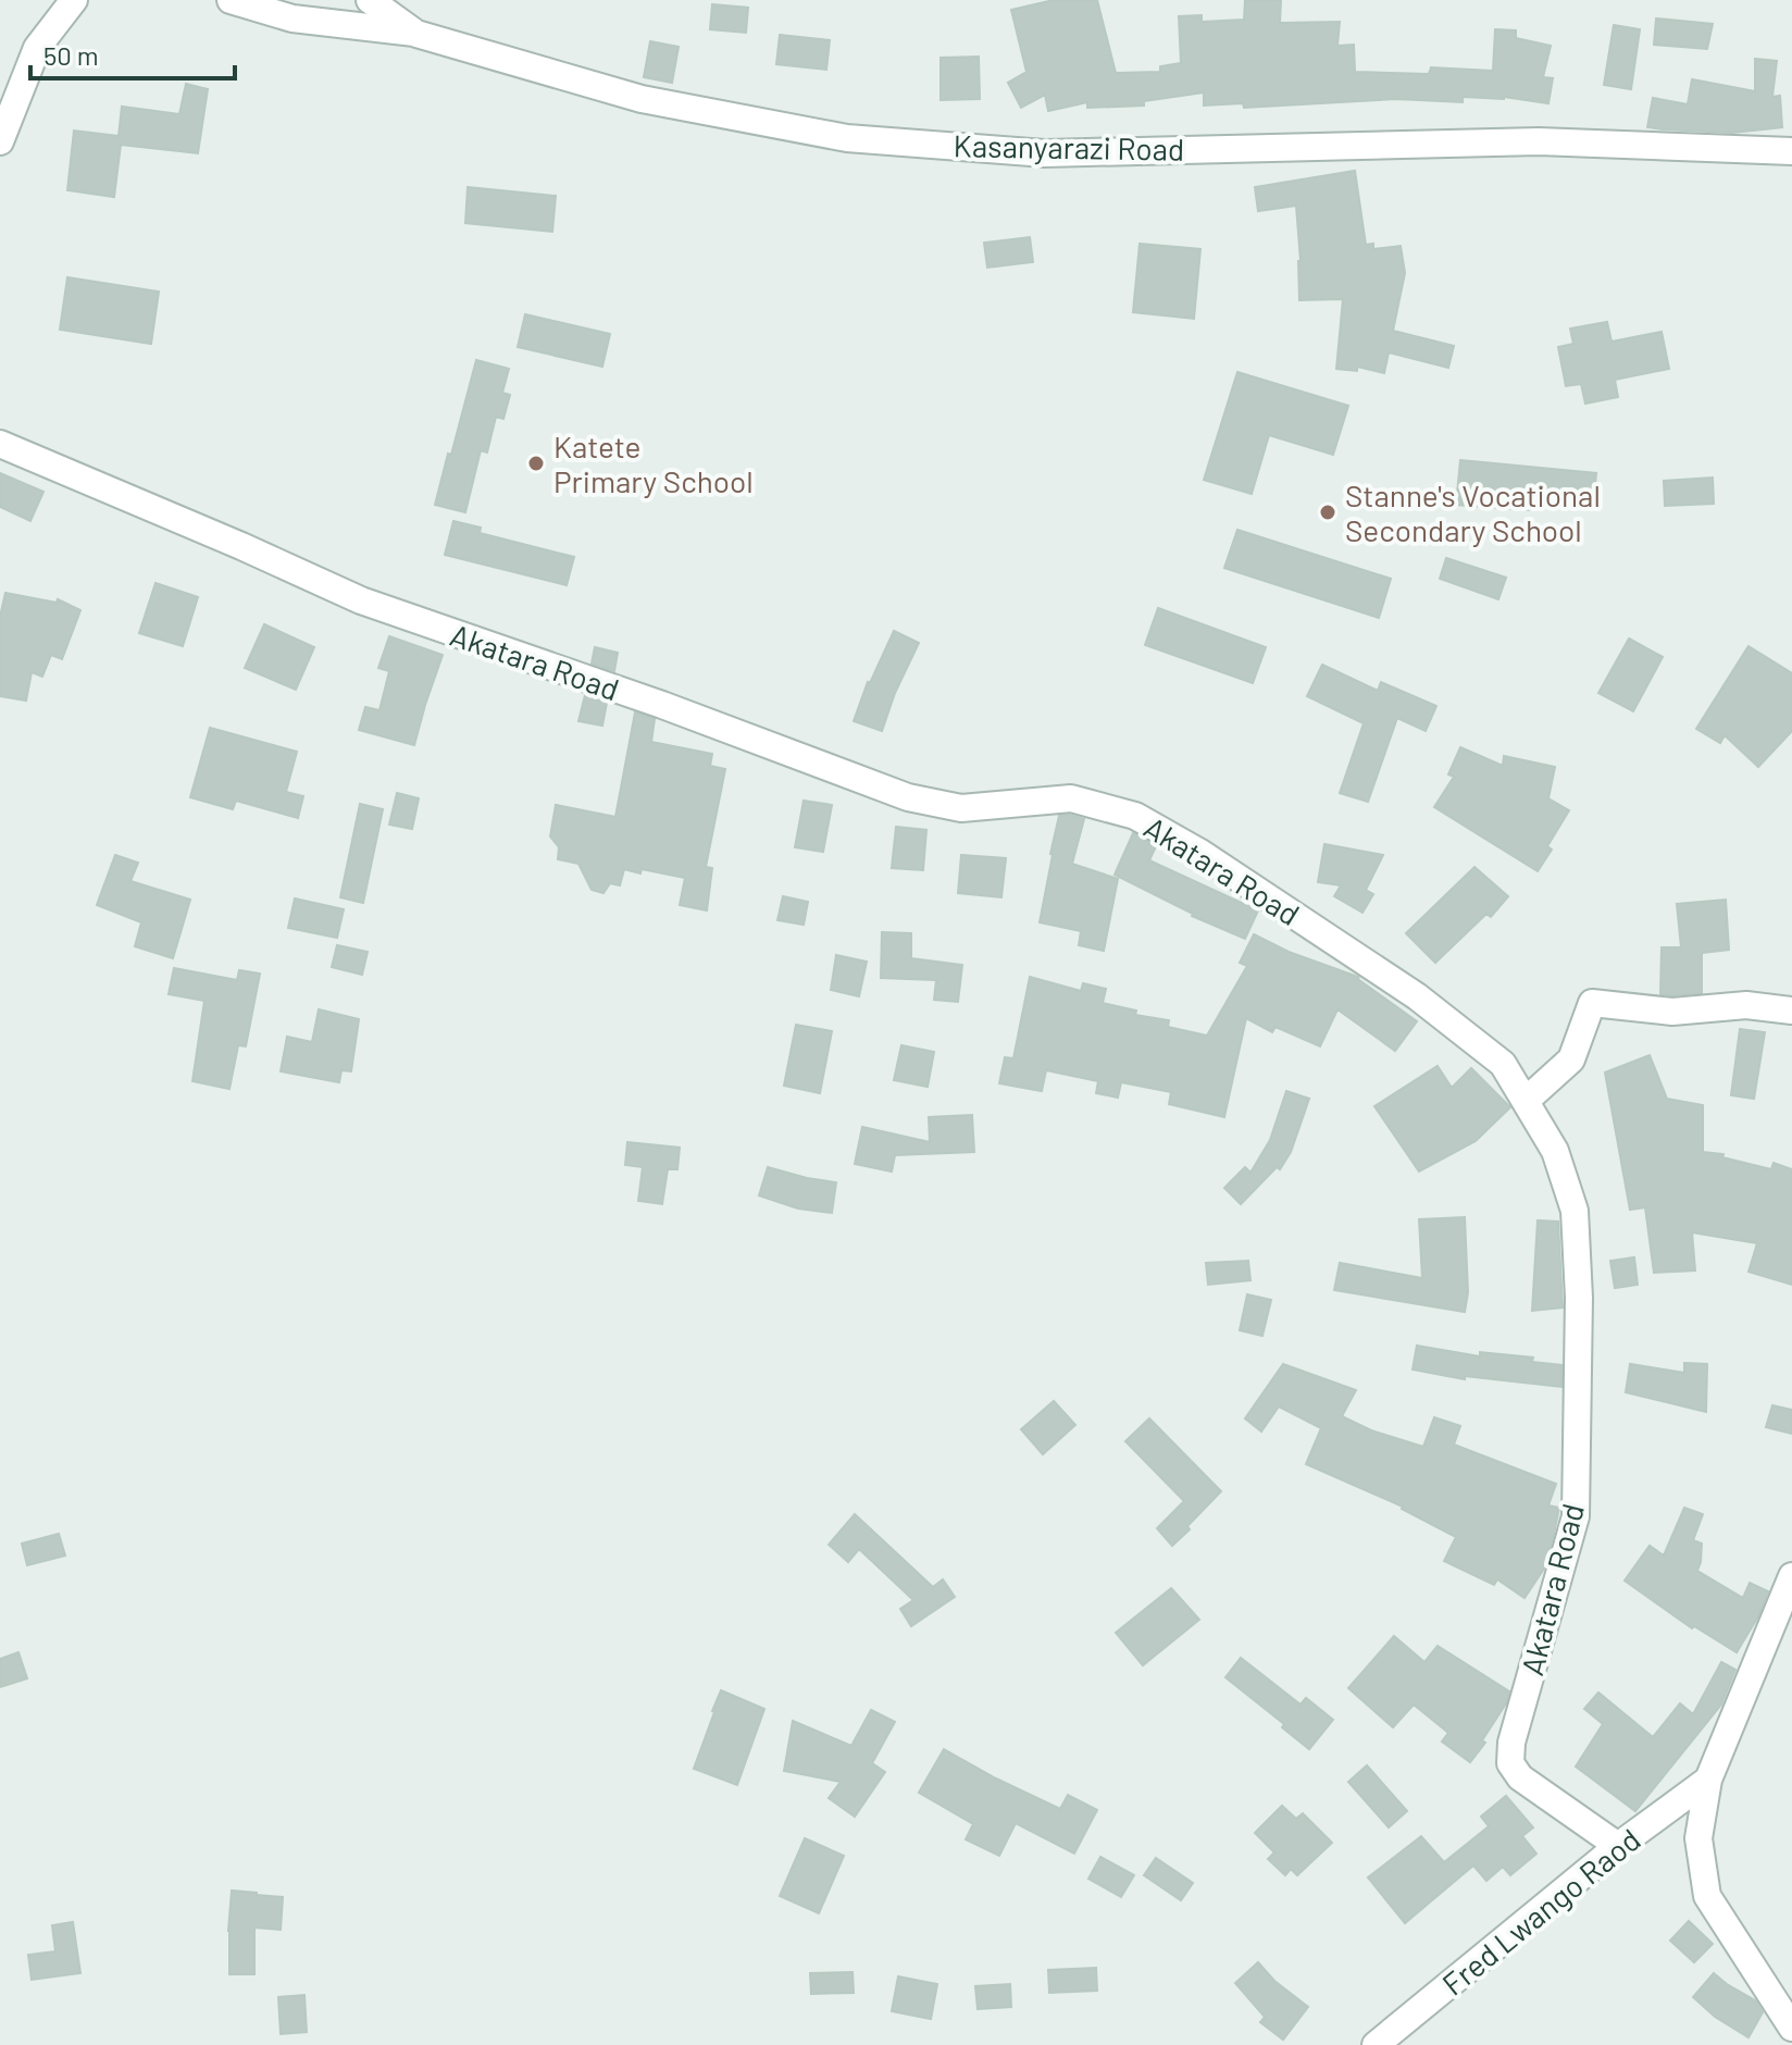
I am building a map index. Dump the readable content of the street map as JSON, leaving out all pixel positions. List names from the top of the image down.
{
  "streets": {
    "street": ["Kasanyarazi Road", "Akatara Road", "Fred Lwango Raod"]
  },
  "crossings": [
    ["Akatara Road", "Fred Lwango Raod"]
  ],
  "places": ["Katete Primary School", "Stanne's Vocational Secondary School"],
  "scale_bar": "50 m"
}
